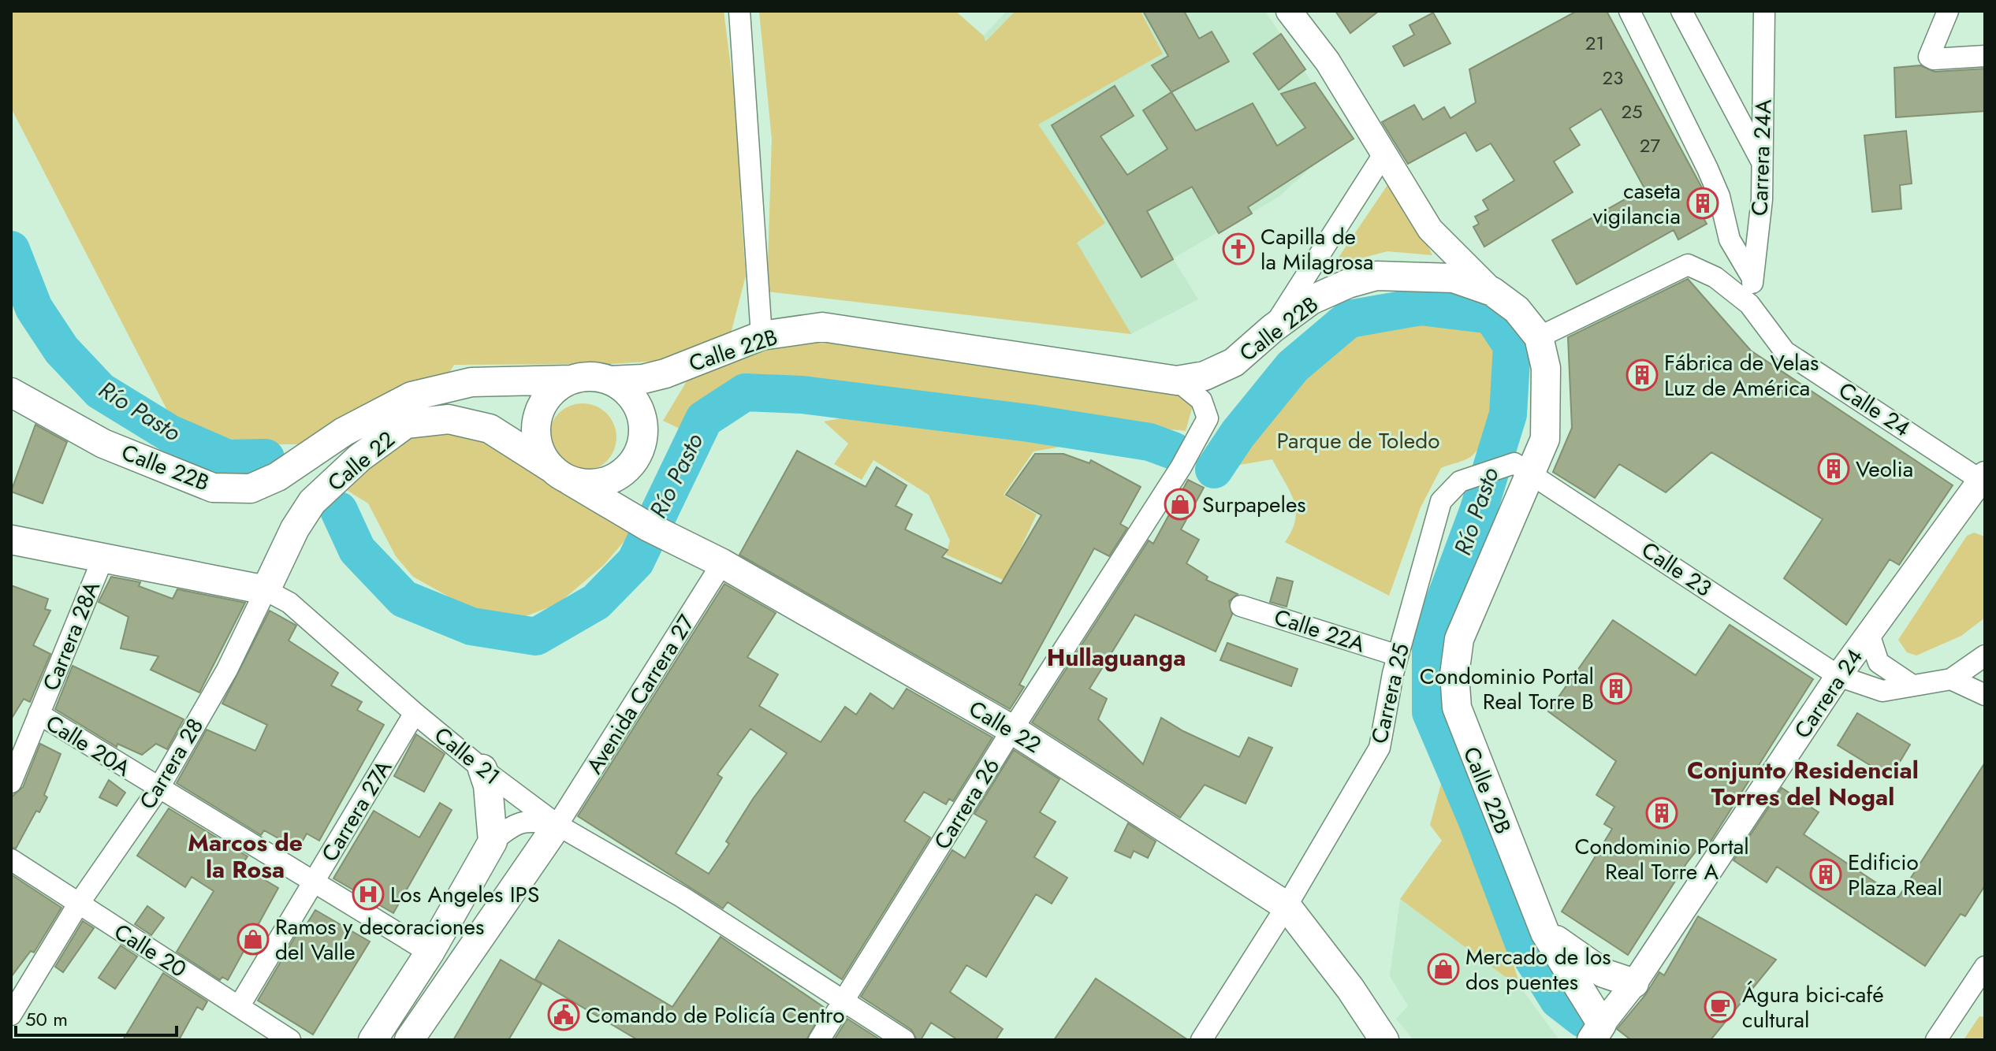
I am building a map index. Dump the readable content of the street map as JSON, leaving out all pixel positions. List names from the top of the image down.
{
  "streets": {
    "main road": [
      "Calle 22B",
      "Calle 22",
      "Avenida Carrera 27",
      "Calle 21",
      "Carrera 28"
    ],
    "street": [
      "Carrera 24A",
      "Calle 24",
      "Calle 23",
      "Calle 22A",
      "Carrera 28A",
      "Carrera 25",
      "Carrera 24",
      "Calle 20A",
      "Carrera 26",
      "Carrera 27A",
      "Calle 20"
    ]
  },
  "crossings": [
    ["Carrera 24A", "Calle 24"],
    ["Calle 22B", "Calle 24"],
    ["Calle 22B", "Calle 22"],
    ["Calle 22B", "Calle 23"],
    ["Calle 22B", "Carrera 25"],
    ["Calle 22B", "Carrera 24"],
    ["Calle 22B", "Carrera 26"],
    ["Calle 24", "Carrera 24"],
    ["Calle 22", "Carrera 25"],
    ["Calle 22", "Avenida Carrera 27"],
    ["Calle 22", "Carrera 28"],
    ["Calle 22", "Carrera 26"],
    ["Calle 23", "Carrera 25"],
    ["Calle 23", "Carrera 24"],
    ["Calle 22A", "Carrera 25"],
    ["Carrera 28A", "Calle 20A"],
    ["Carrera 28A", "Calle 21"],
    ["Avenida Carrera 27", "Calle 21"],
    ["Calle 20A", "Carrera 28"],
    ["Calle 20A", "Carrera 27A"],
    ["Calle 21", "Carrera 28"],
    ["Calle 21", "Carrera 26"],
    ["Calle 21", "Carrera 27A"],
    ["Carrera 28", "Calle 20"],
    ["Carrera 27A", "Calle 20"]
  ],
  "districts": ["Hullaguanga", "Conjunto Residencial Torres del Nogal", "Marcos de la Rosa"],
  "water": ["Río Pasto"],
  "parks": ["Parque de Toledo"],
  "places": {
    "building": [
      "caseta vigilancia",
      "Fábrica de Velas Luz de América",
      "Veolia",
      "Condominio Portal Real Torre B",
      "Condominio Portal Real Torre A",
      "Edificio Plaza Real"
    ],
    "church": ["Capilla de la Milagrosa"],
    "shop": ["Surpapeles", "Ramos y decoraciones del Valle", "Mercado de los dos puentes"],
    "hospital": ["Los Angeles IPS"],
    "cafe": ["Águra bici-café cultural"],
    "public building": ["Comando de Policía Centro"]
  },
  "house_numbers": [
    "21",
    "23",
    "25",
    "27"
  ],
  "scale_bar": "50 m"
}
